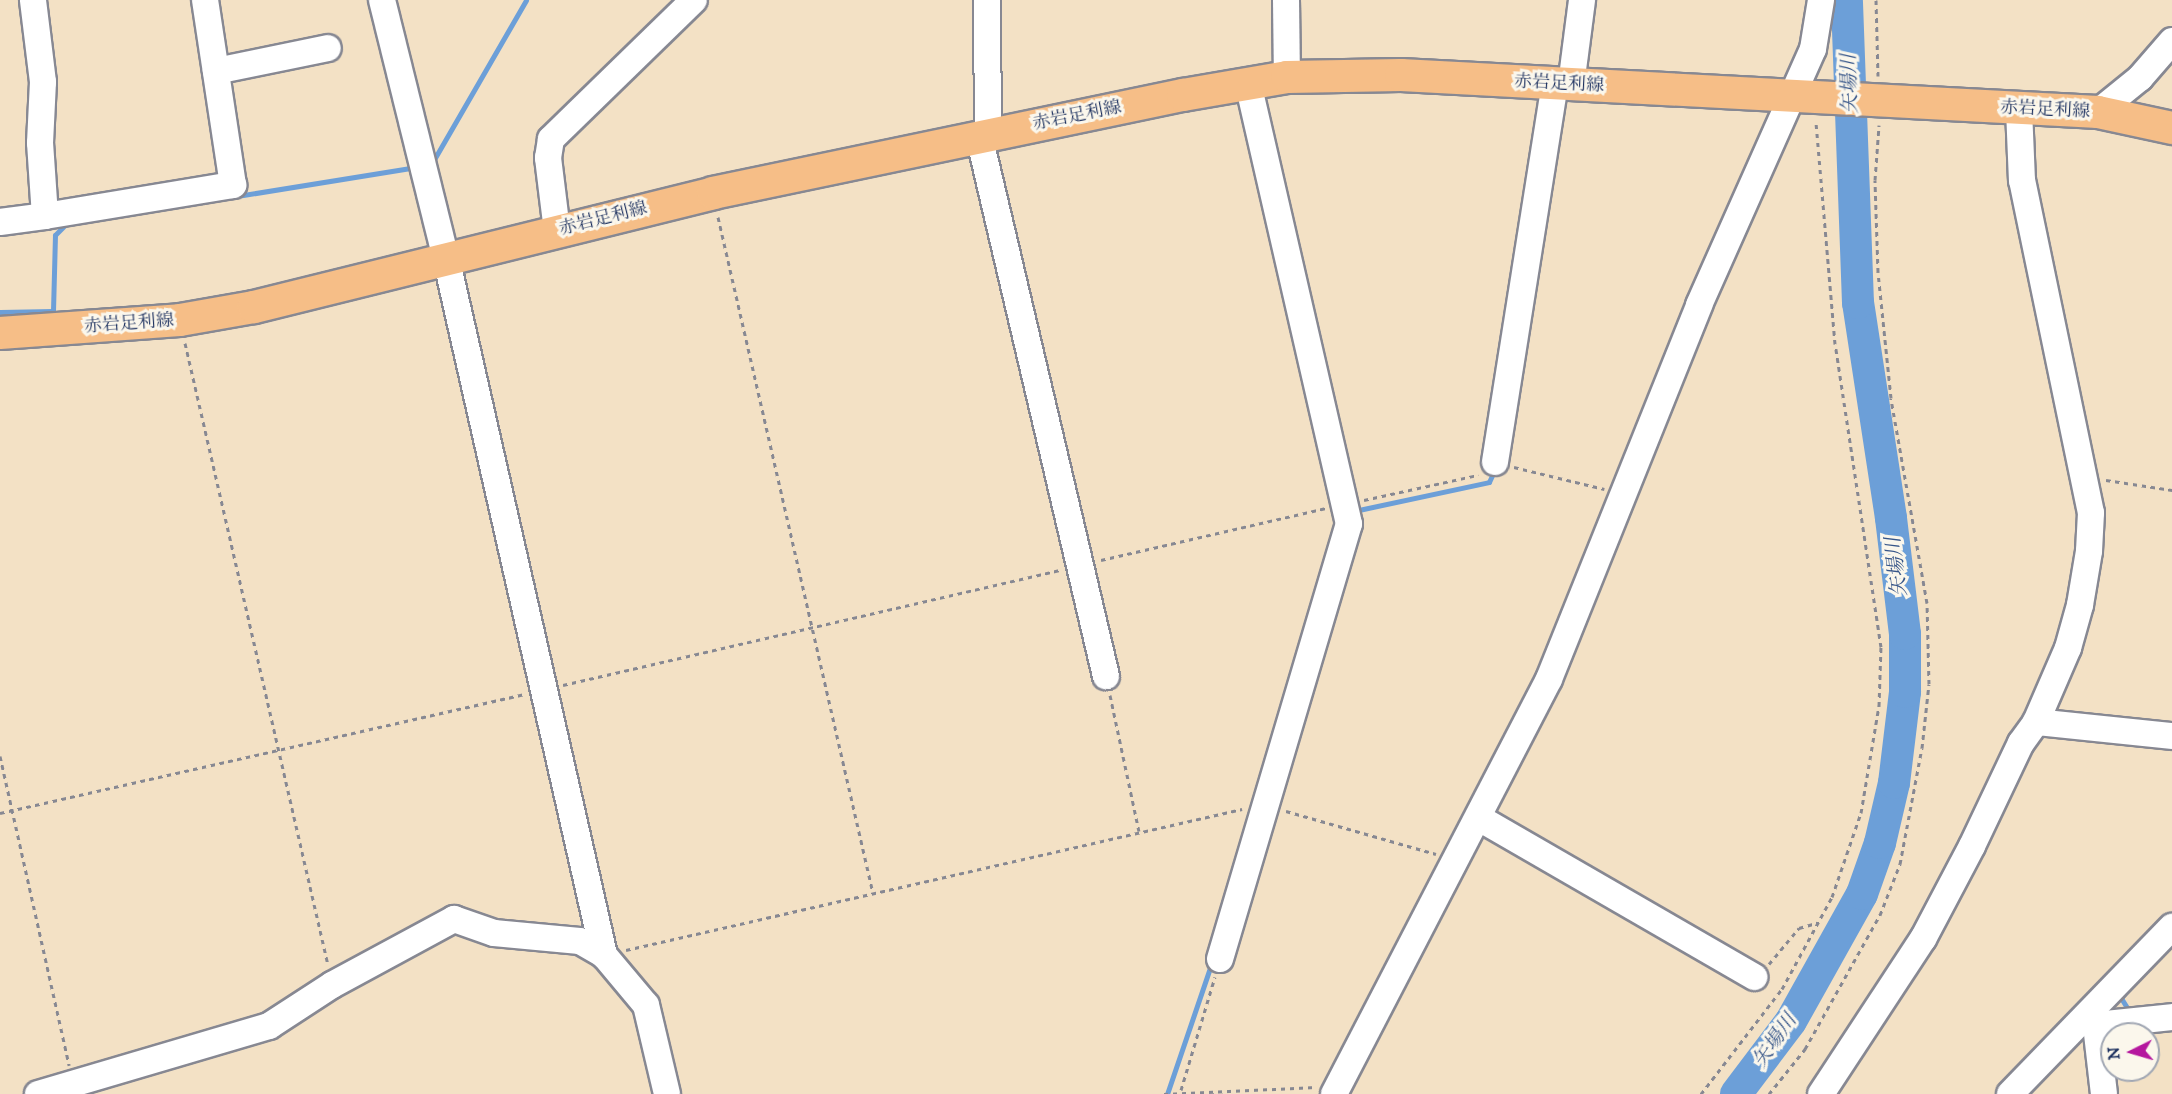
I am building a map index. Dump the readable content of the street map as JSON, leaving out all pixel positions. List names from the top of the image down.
{
  "streets": {
    "main road": ["赤岩足利線"]
  },
  "water": ["矢場川"],
  "north": "left"
}
